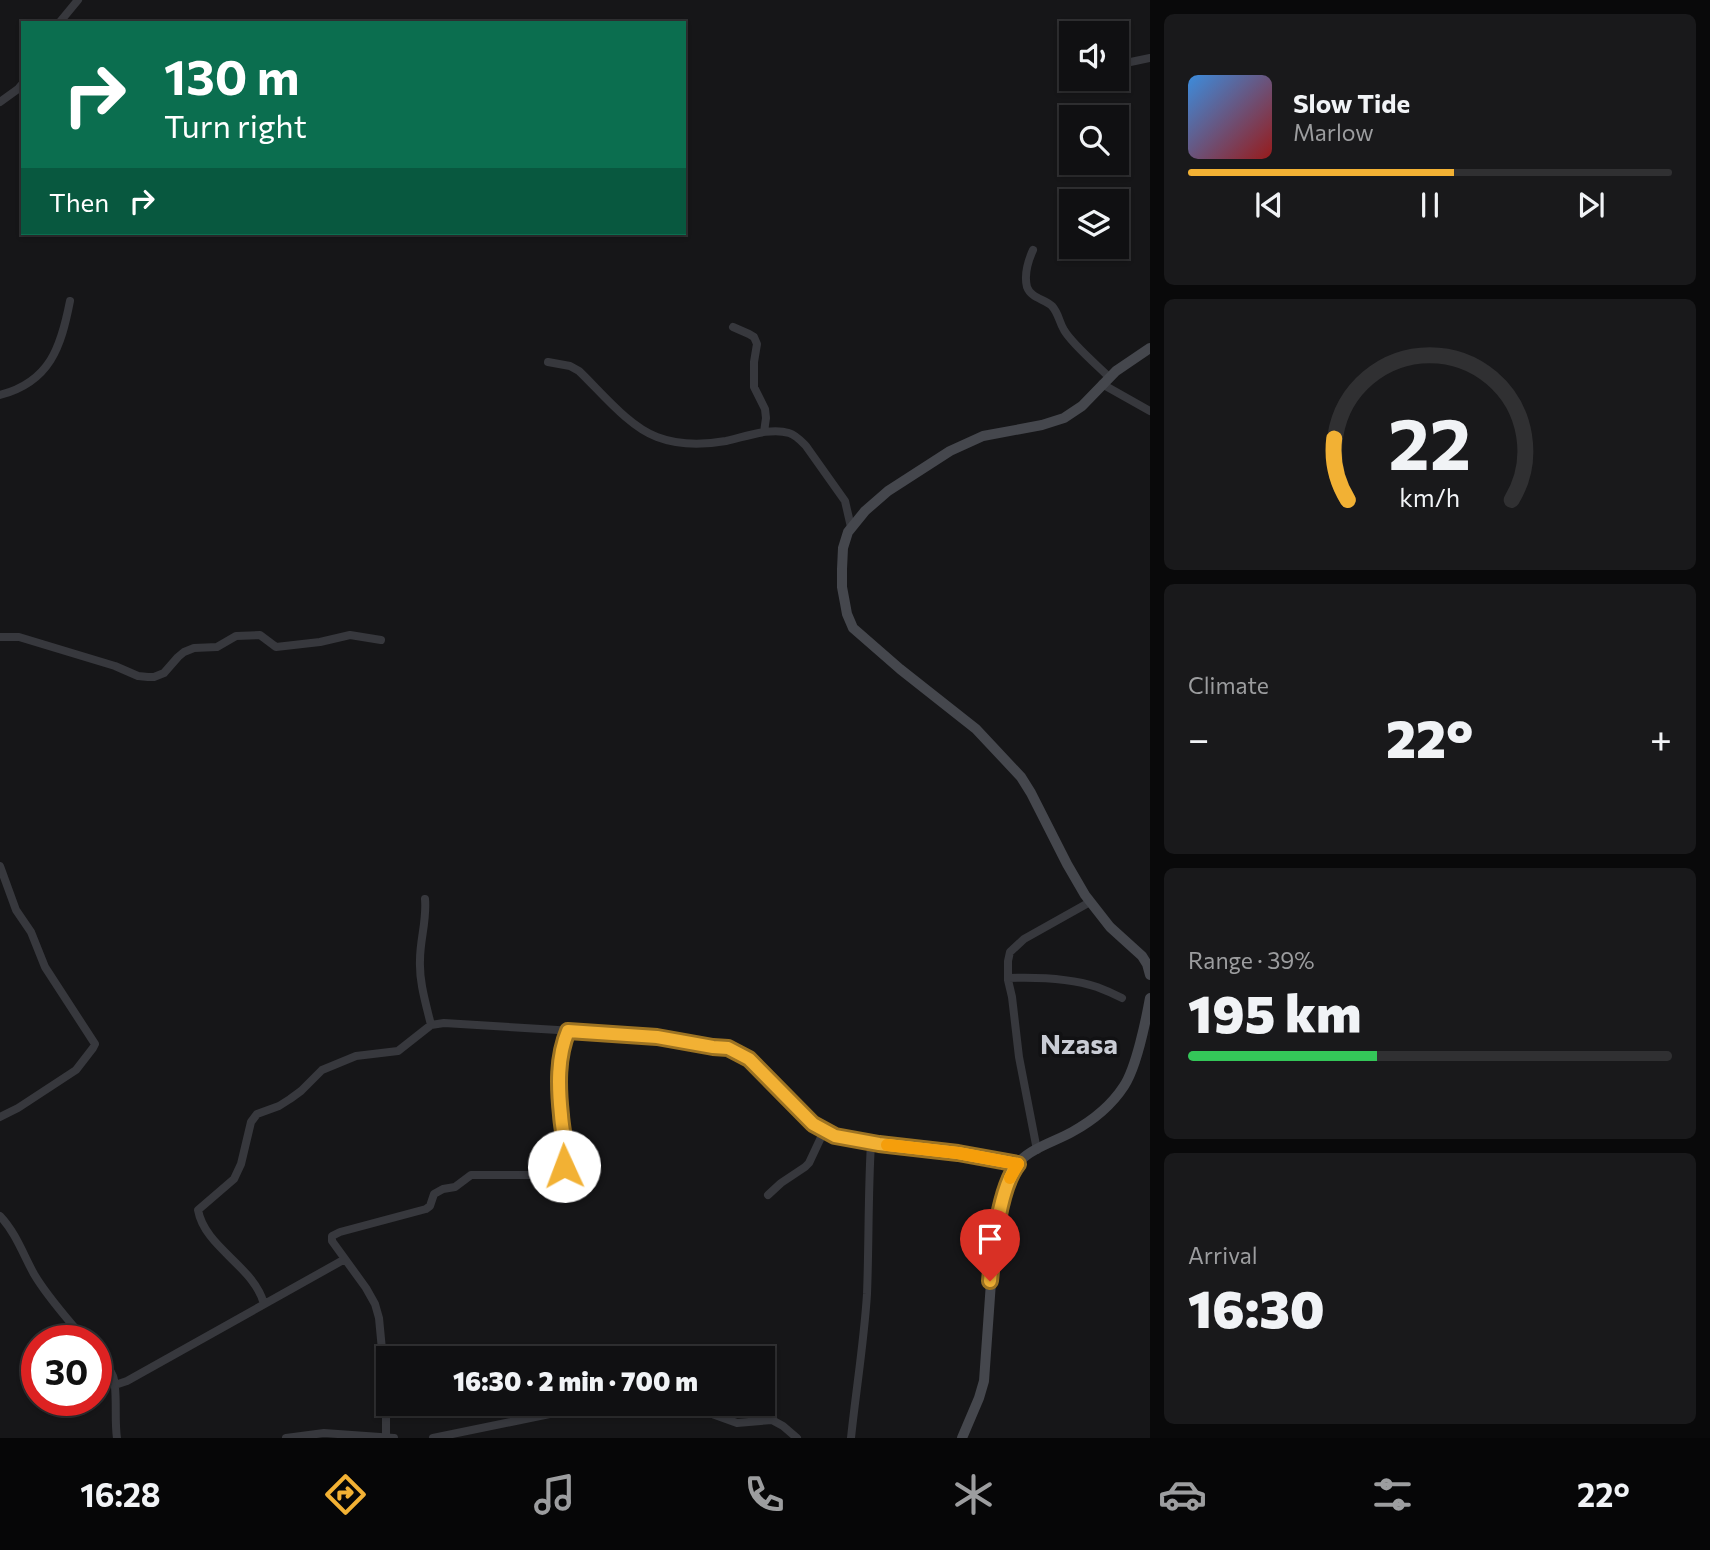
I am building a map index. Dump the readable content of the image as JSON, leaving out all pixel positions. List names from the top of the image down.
{
  "districts": ["Nzasa"],
  "page": {
    "turn": ["130 m", "Turn right"],
    "song": ["Slow Tide", "Marlow"],
    "then": "Then",
    "tile": [
      "Climate",
      ["Range · 39%", "195 km"],
      ["Arrival", "16:30"]
    ],
    "heat": ["−", "22°", "+"],
    "limit": "30",
    "trip": "16:30 · 2 min · 700 m",
    "tabs": ["16:28", "22°"],
    "gauge": ["22", "km/h"]
  }
}
